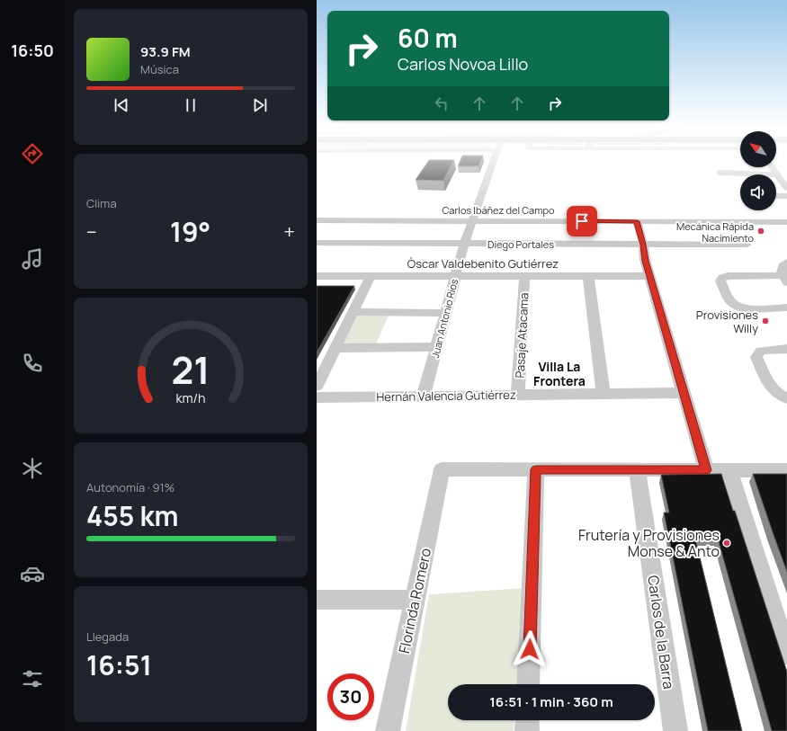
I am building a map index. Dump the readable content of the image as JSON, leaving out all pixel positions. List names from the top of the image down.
{
  "streets": {
    "street": [
      "Carlos Ibáñez del Campo",
      "Diego Portales",
      "Òscar Valdebenito Gutiérrez",
      "Juan Antonio Ríos",
      "Pasaje Atacama",
      "Hernán Valencia Gutiérrez",
      "Florinda Romero",
      "Carlos de la Barra"
    ]
  },
  "crossings": [
    ["Carlos Ibáñez del Campo", "Juan Antonio Ríos"],
    ["Diego Portales", "Juan Antonio Ríos"],
    ["Òscar Valdebenito Gutiérrez", "Juan Antonio Ríos"],
    ["Òscar Valdebenito Gutiérrez", "Pasaje Atacama"],
    ["Juan Antonio Ríos", "Hernán Valencia Gutiérrez"],
    ["Pasaje Atacama", "Hernán Valencia Gutiérrez"]
  ],
  "districts": ["Villa La Frontera"],
  "places": ["Mecánica Rápida Nacimiento", "Provisiones Willy", "Frutería y Provisiones Monse & Anto"],
  "north": "top left",
  "page": {
    "tabs": "16:50",
    "turn": ["60 m", "Carlos Novoa Lillo"],
    "song": ["93.9 FM", "Música"],
    "tile": [
      "Clima",
      ["Autonomía · 91%", "455 km"],
      ["Llegada", "16:51"]
    ],
    "heat": ["−", "19°", "+"],
    "limit": "30",
    "trip": "16:51 · 1 min · 360 m",
    "gauge": ["21", "km/h"]
  }
}
